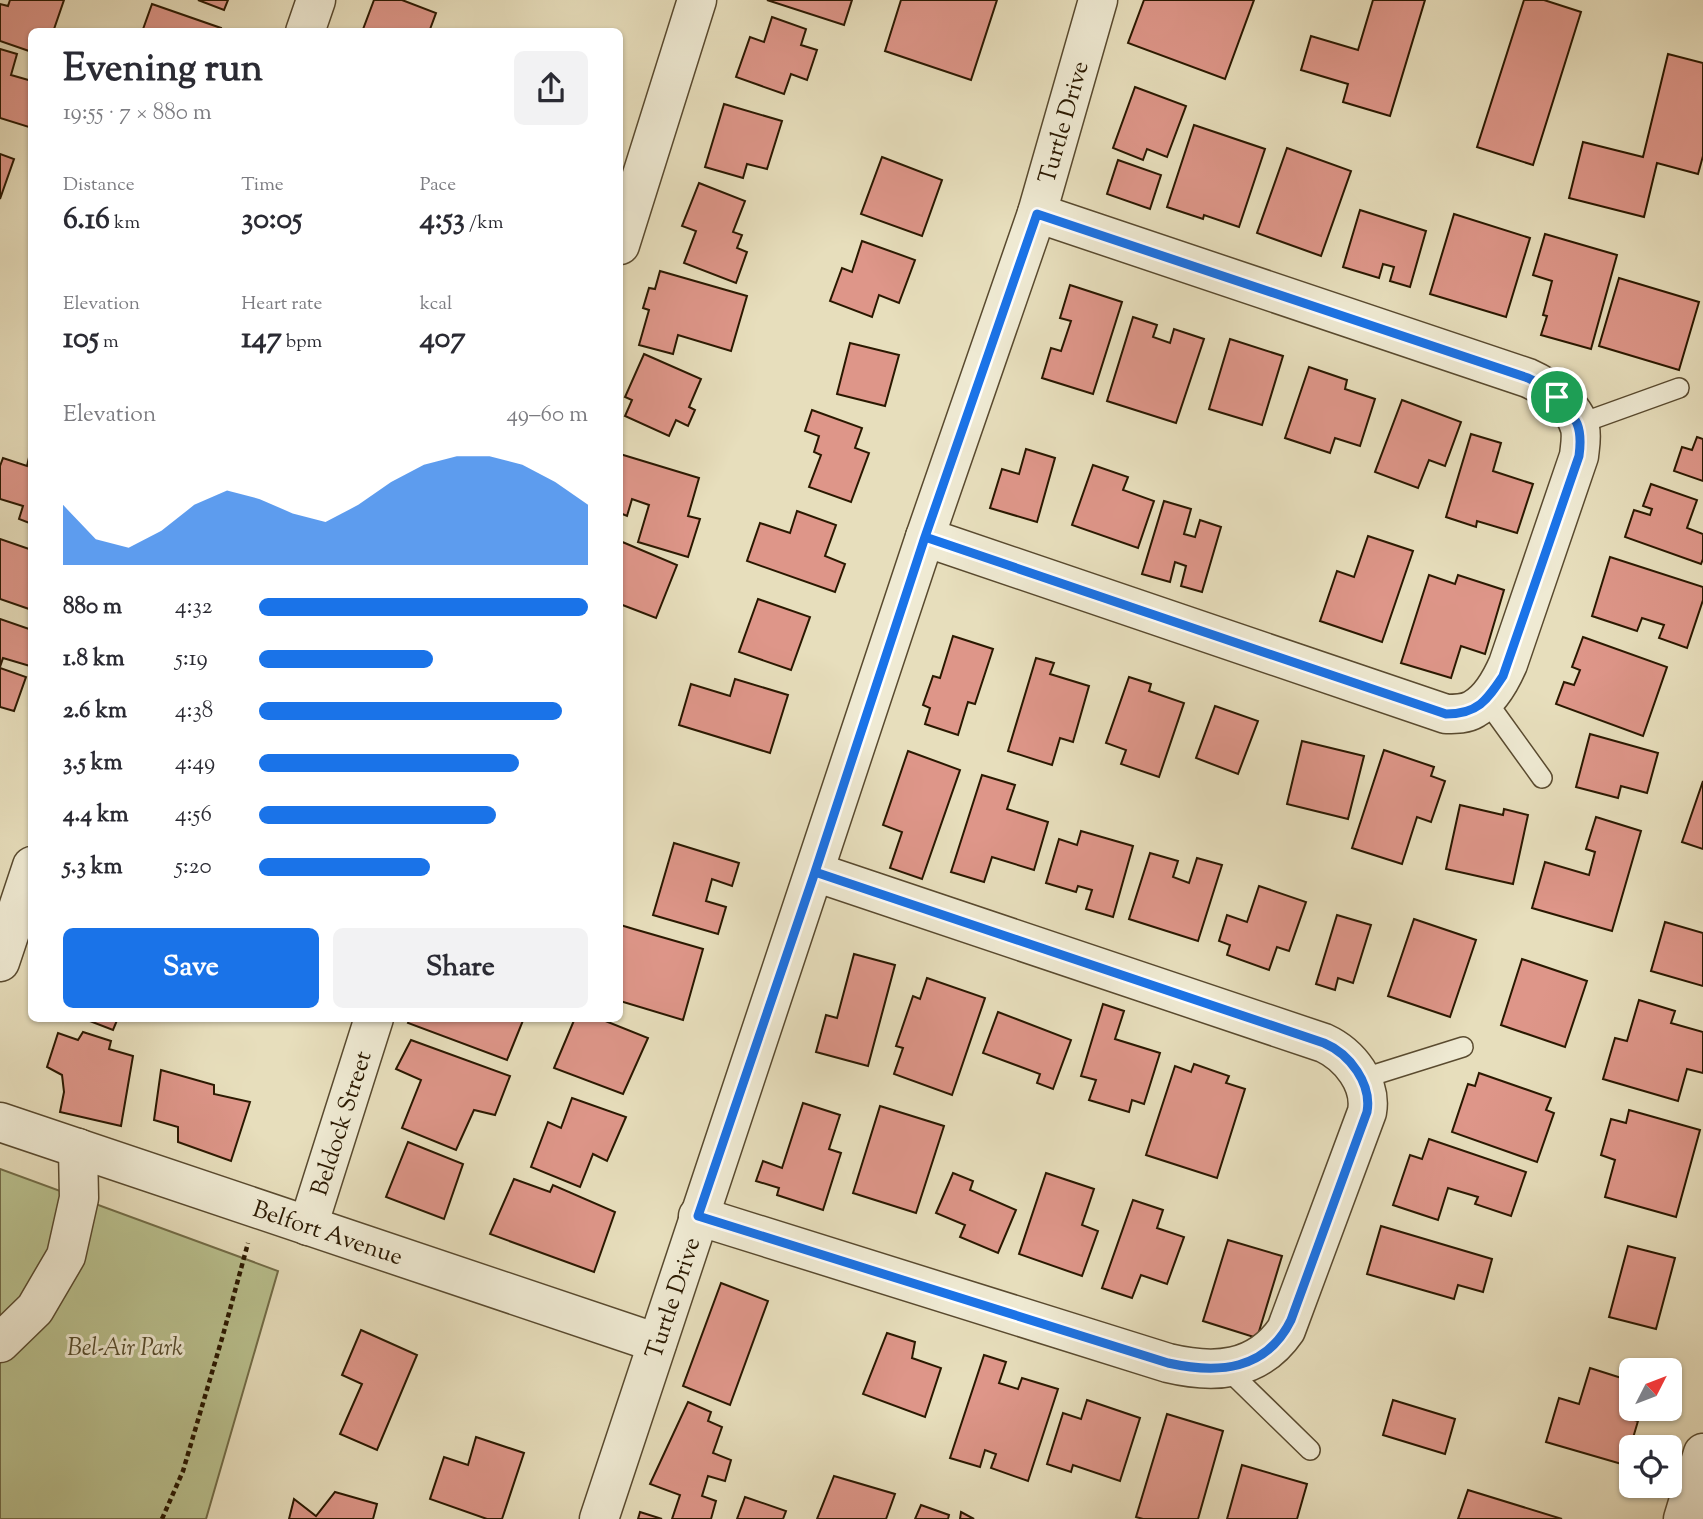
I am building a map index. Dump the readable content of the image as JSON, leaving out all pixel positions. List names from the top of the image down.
{
  "streets": {
    "street": ["Turtle Drive", "Beldock Street", "Belfort Avenue"]
  },
  "crossings": [
    ["Turtle Drive", "Belfort Avenue"],
    ["Beldock Street", "Belfort Avenue"]
  ],
  "parks": ["Bel-Air Park"],
  "north": "top right",
  "page": {
    "heading": ["Evening run", "19:55 · 7 × 880 m"],
    "stats": [
      ["Distance", "6.16 km"],
      ["Time", "30:05"],
      ["Pace", "4:53 /km"],
      ["Elevation", "105 m"],
      ["Heart rate", "147 bpm"],
      ["kcal", "407"]
    ],
    "chart": ["Elevation", "49–60 m"],
    "list": [
      {
        "name": "880 m",
        "note": "4:32"
      },
      {
        "name": "1.8 km",
        "note": "5:19"
      },
      {
        "name": "2.6 km",
        "note": "4:38"
      },
      {
        "name": "3.5 km",
        "note": "4:49"
      },
      {
        "name": "4.4 km",
        "note": "4:56"
      },
      {
        "name": "5.3 km",
        "note": "5:20"
      }
    ],
    "buttons": ["Save", "Share"]
  }
}
